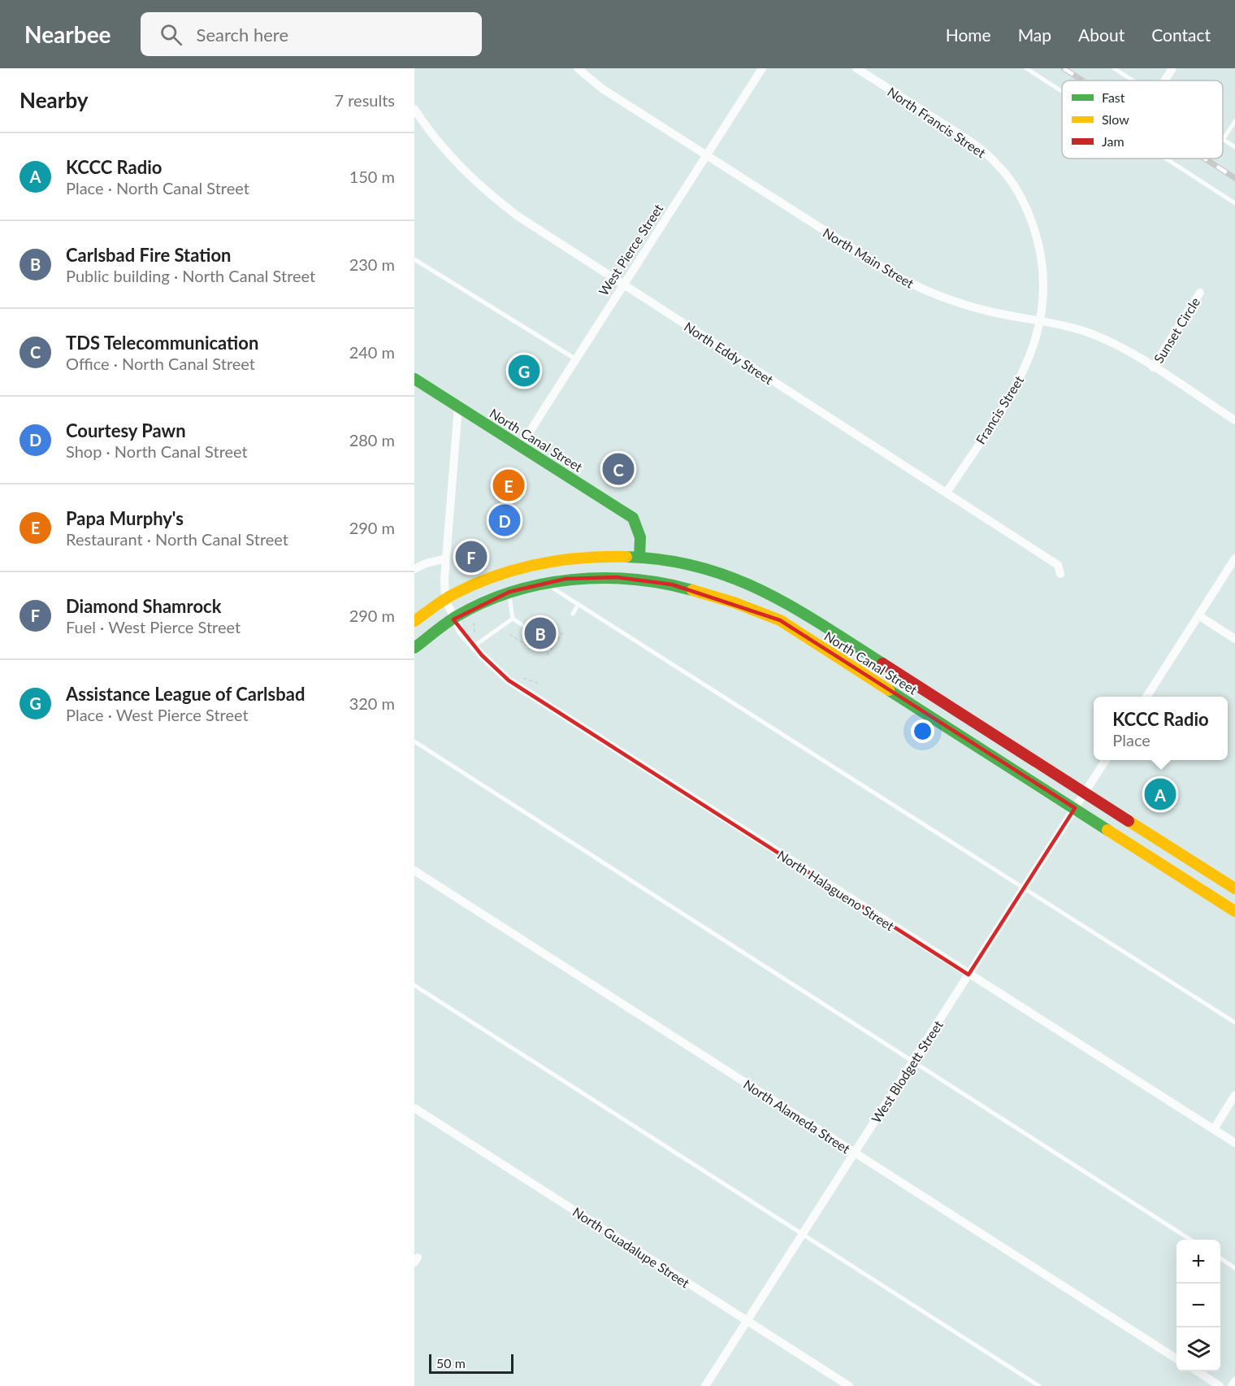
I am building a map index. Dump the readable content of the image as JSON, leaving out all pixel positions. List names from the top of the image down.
{
  "streets": {
    "main road": ["North Canal Street"],
    "street": [
      "North Francis Street",
      "West Pierce Street",
      "North Main Street",
      "Sunset Circle",
      "North Eddy Street",
      "Francis Street",
      "North Halagueno Street",
      "West Blodgett Street",
      "North Alameda Street",
      "North Guadalupe Street"
    ]
  },
  "crossings": [
    ["North Francis Street", "North Main Street"],
    ["North Francis Street", "Francis Street"],
    ["West Pierce Street", "North Main Street"],
    ["West Pierce Street", "North Eddy Street"],
    ["West Pierce Street", "North Canal Street"],
    ["North Main Street", "Sunset Circle"],
    ["North Main Street", "Francis Street"],
    ["North Eddy Street", "Francis Street"],
    ["North Canal Street", "North Halagueno Street"],
    ["North Canal Street", "West Blodgett Street"],
    ["North Halagueno Street", "West Blodgett Street"],
    ["West Blodgett Street", "North Alameda Street"],
    ["West Blodgett Street", "North Guadalupe Street"]
  ],
  "legend": ["Fast", "Slow", "Jam"],
  "scale_bar": "50 m",
  "page": {
    "header": "Nearbee",
    "search": "Search here",
    "nav": [
      "Home",
      "Map",
      "About",
      "Contact"
    ],
    "heading": ["Nearby", "7 results"],
    "list": [
      {
        "mark": "A",
        "name": "KCCC Radio",
        "note": "Place · North Canal Street",
        "value": "150 m"
      },
      {
        "mark": "B",
        "name": "Carlsbad Fire Station",
        "note": "Public building · North Canal Street",
        "value": "230 m"
      },
      {
        "mark": "C",
        "name": "TDS Telecommunication",
        "note": "Office · North Canal Street",
        "value": "240 m"
      },
      {
        "mark": "D",
        "name": "Courtesy Pawn",
        "note": "Shop · North Canal Street",
        "value": "280 m"
      },
      {
        "mark": "E",
        "name": "Papa Murphy's",
        "note": "Restaurant · North Canal Street",
        "value": "290 m"
      },
      {
        "mark": "F",
        "name": "Diamond Shamrock",
        "note": "Fuel · West Pierce Street",
        "value": "290 m"
      },
      {
        "mark": "G",
        "name": "Assistance League of Carlsbad",
        "note": "Place · West Pierce Street",
        "value": "320 m"
      }
    ],
    "pins": [
      "G",
      "C",
      "E",
      "D",
      "F",
      "B",
      "A"
    ],
    "popup": ["KCCC Radio", "Place"],
    "map_buttons": ["+", "−"],
    "scale": "50 m"
  }
}
